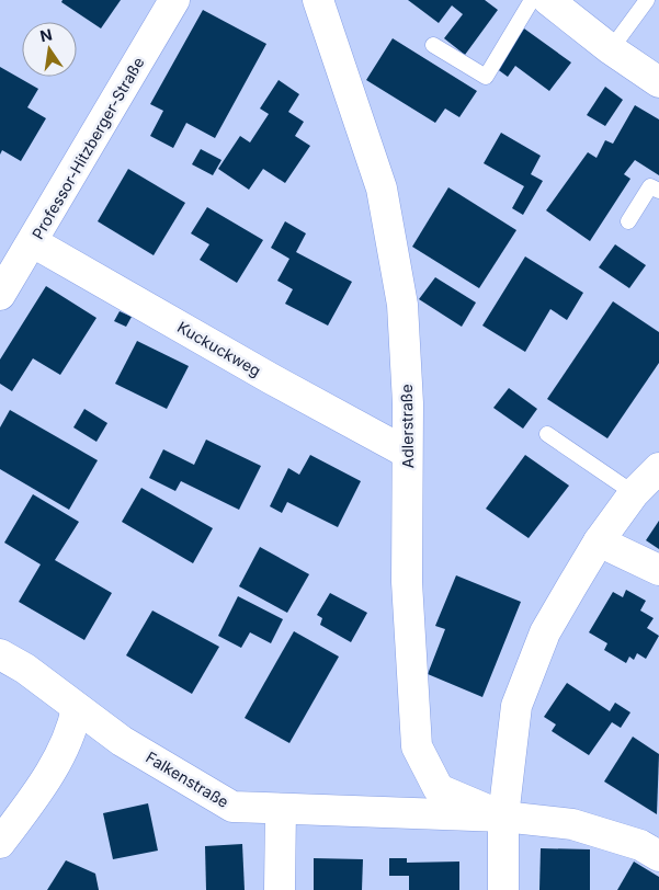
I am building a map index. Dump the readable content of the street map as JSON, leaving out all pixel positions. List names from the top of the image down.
{
  "streets": {
    "street": [
      "Professor-Hitzberger-Straße",
      "Kuckuckweg",
      "Adlerstraße",
      "Falkenstraße"
    ]
  },
  "crossings": [
    ["Professor-Hitzberger-Straße", "Kuckuckweg"],
    ["Kuckuckweg", "Adlerstraße"],
    ["Adlerstraße", "Falkenstraße"]
  ],
  "north": "top"
}
